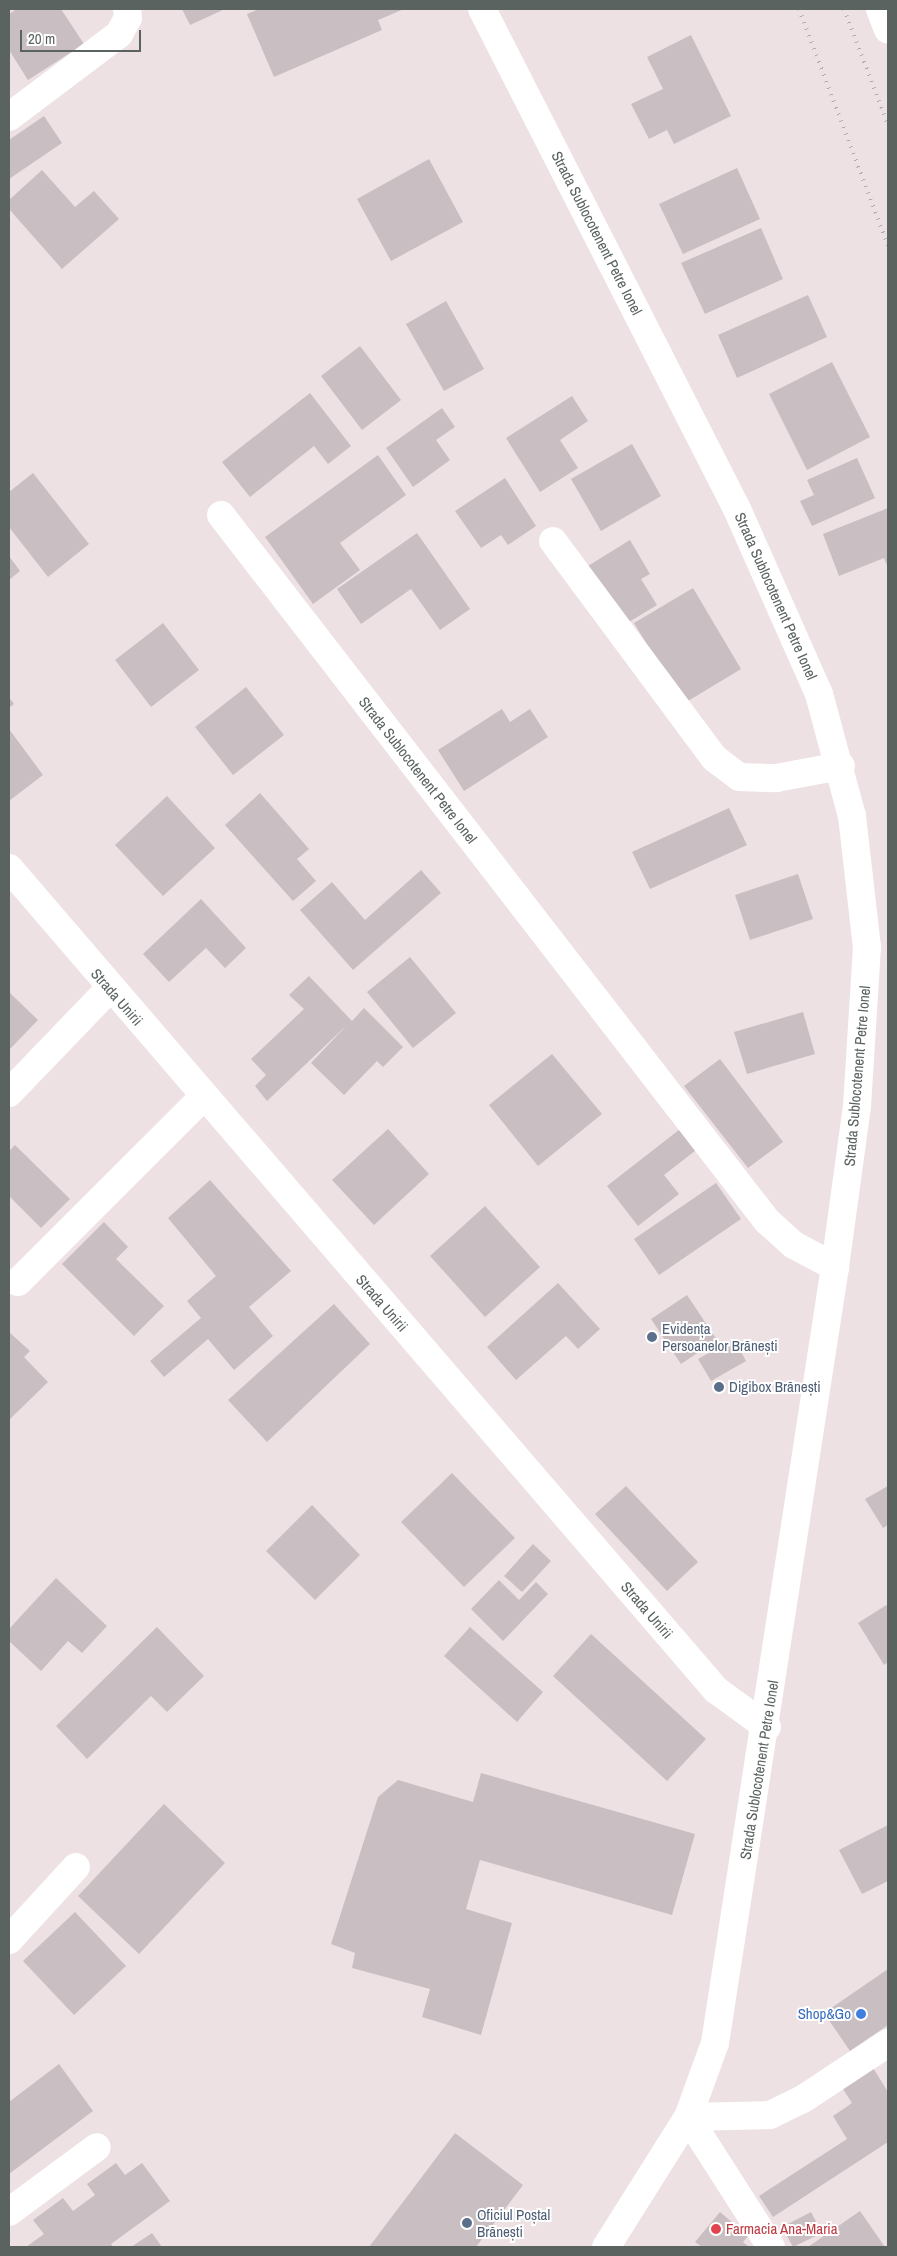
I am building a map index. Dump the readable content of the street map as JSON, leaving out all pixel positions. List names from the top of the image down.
{
  "streets": {
    "street": ["Strada Sublocotenent Petre Ionel", "Strada Unirii"]
  },
  "crossings": [
    ["Strada Sublocotenent Petre Ionel", "Strada Unirii"]
  ],
  "places": [
    "Evidența Persoanelor Brănești",
    "Digibox Brănești",
    "Shop&Go",
    "Oficiul Poștal Brănești",
    "Farmacia Ana-Maria"
  ],
  "scale_bar": "20 m"
}
